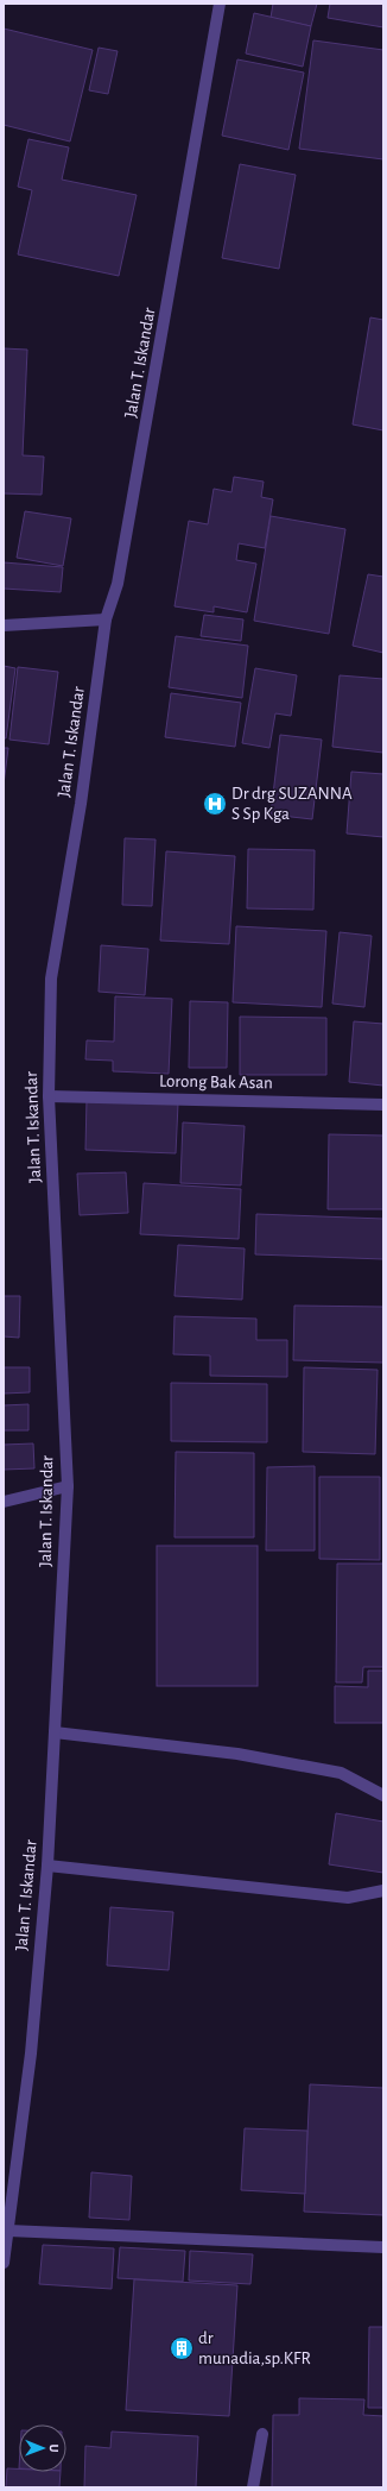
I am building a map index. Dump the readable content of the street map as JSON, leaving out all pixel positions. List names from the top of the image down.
{
  "streets": {
    "street": ["Jalan T. Iskandar", "Lorong Bak Asan"]
  },
  "crossings": [
    ["Jalan T. Iskandar", "Lorong Bak Asan"]
  ],
  "places": {
    "hospital": ["Dr drg SUZANNA S Sp Kga"],
    "building": ["dr munadia,sp.KFR"]
  },
  "north": "right"
}
